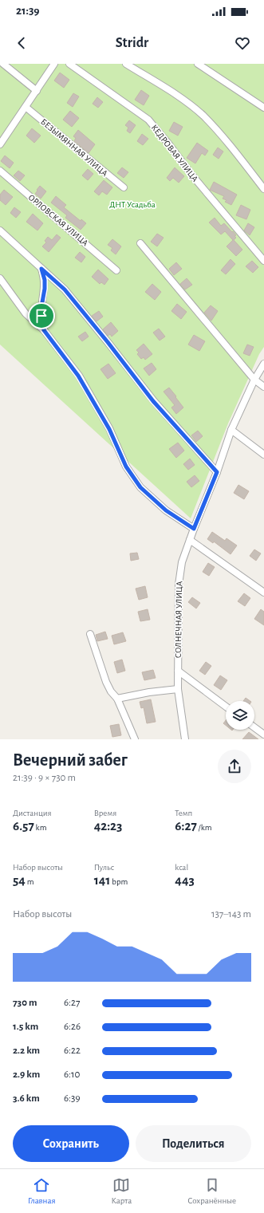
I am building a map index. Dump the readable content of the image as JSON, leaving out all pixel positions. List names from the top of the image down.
{
  "streets": {
    "street": [
      "БЕЗЫМЯННАЯ УЛИЦА",
      "КЕДРОВАЯ УЛИЦА",
      "ОРЛОВСКАЯ УЛИЦА",
      "СОЛНЕЧНАЯ УЛИЦА"
    ]
  },
  "parks": ["ДНТ Усадьба"],
  "page": {
    "status": "21:39",
    "header": "Stridr",
    "heading": ["Вечерний забег", "21:39 · 9 × 730 m"],
    "stats": [
      ["Дистанция", "6.57 km"],
      ["Время", "42:23"],
      ["Темп", "6:27 /km"],
      ["Набор высоты", "54 m"],
      ["Пульс", "141 bpm"],
      ["kcal", "443"]
    ],
    "chart": ["Набор высоты", "137–143 m"],
    "list": [
      {
        "name": "730 m",
        "note": "6:27"
      },
      {
        "name": "1.5 km",
        "note": "6:26"
      },
      {
        "name": "2.2 km",
        "note": "6:22"
      },
      {
        "name": "2.9 km",
        "note": "6:10"
      },
      {
        "name": "3.6 km",
        "note": "6:39"
      }
    ],
    "buttons": ["Сохранить", "Поделиться"],
    "tabs": ["Главная", "Карта", "Сохранённые"]
  }
}
